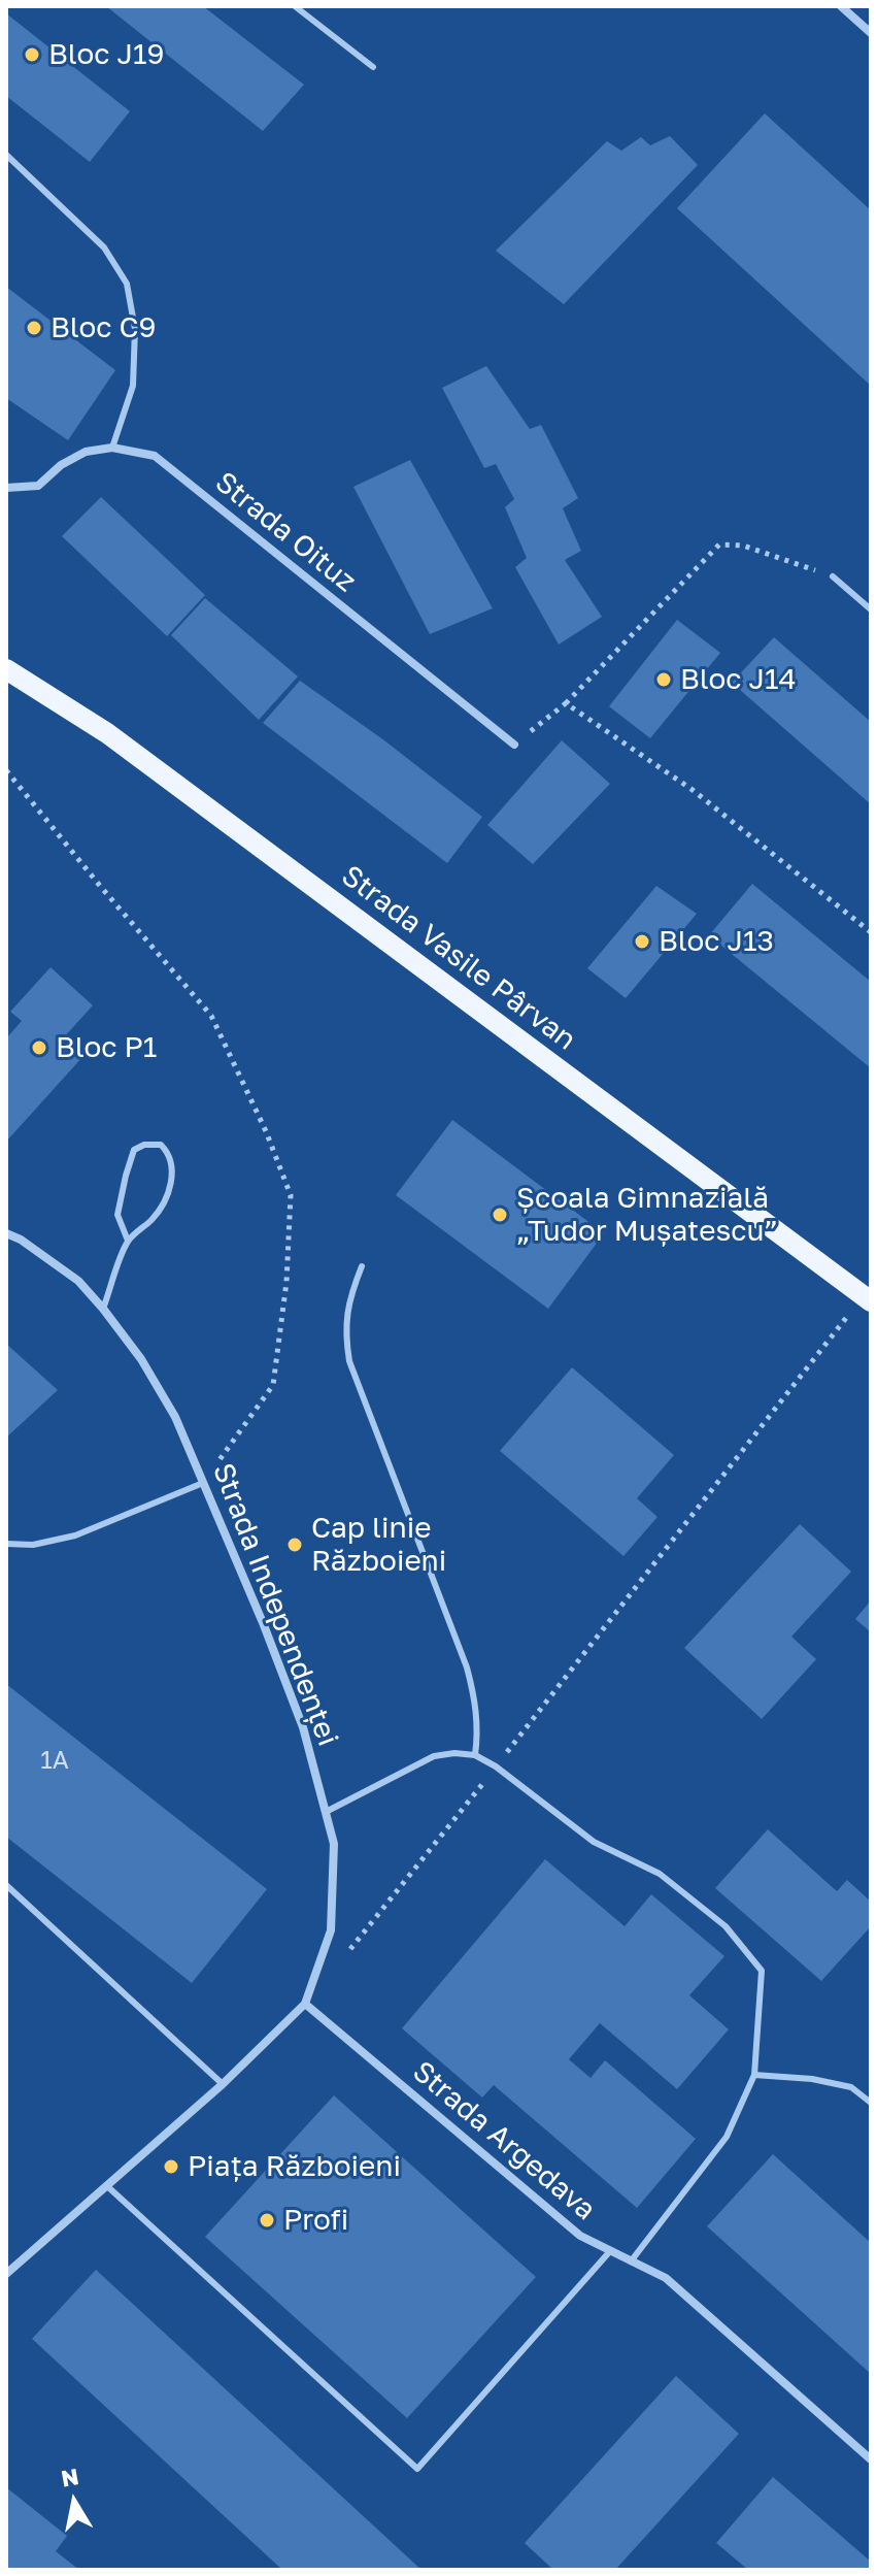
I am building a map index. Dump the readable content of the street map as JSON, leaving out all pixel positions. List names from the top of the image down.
{
  "streets": {
    "main road": ["Strada Vasile Pârvan"],
    "street": ["Strada Oituz", "Strada Independenței", "Strada Argedava"]
  },
  "crossings": [
    ["Strada Independenței", "Strada Argedava"]
  ],
  "places": [
    "Bloc J19",
    "Bloc C9",
    "Bloc J14",
    "Bloc J13",
    "Bloc P1",
    "Școala Gimnazială „Tudor Mușatescu”",
    "Cap linie Războieni",
    "Piața Războieni",
    "Profi"
  ],
  "house_numbers": ["1A"],
  "north": "top"
}
